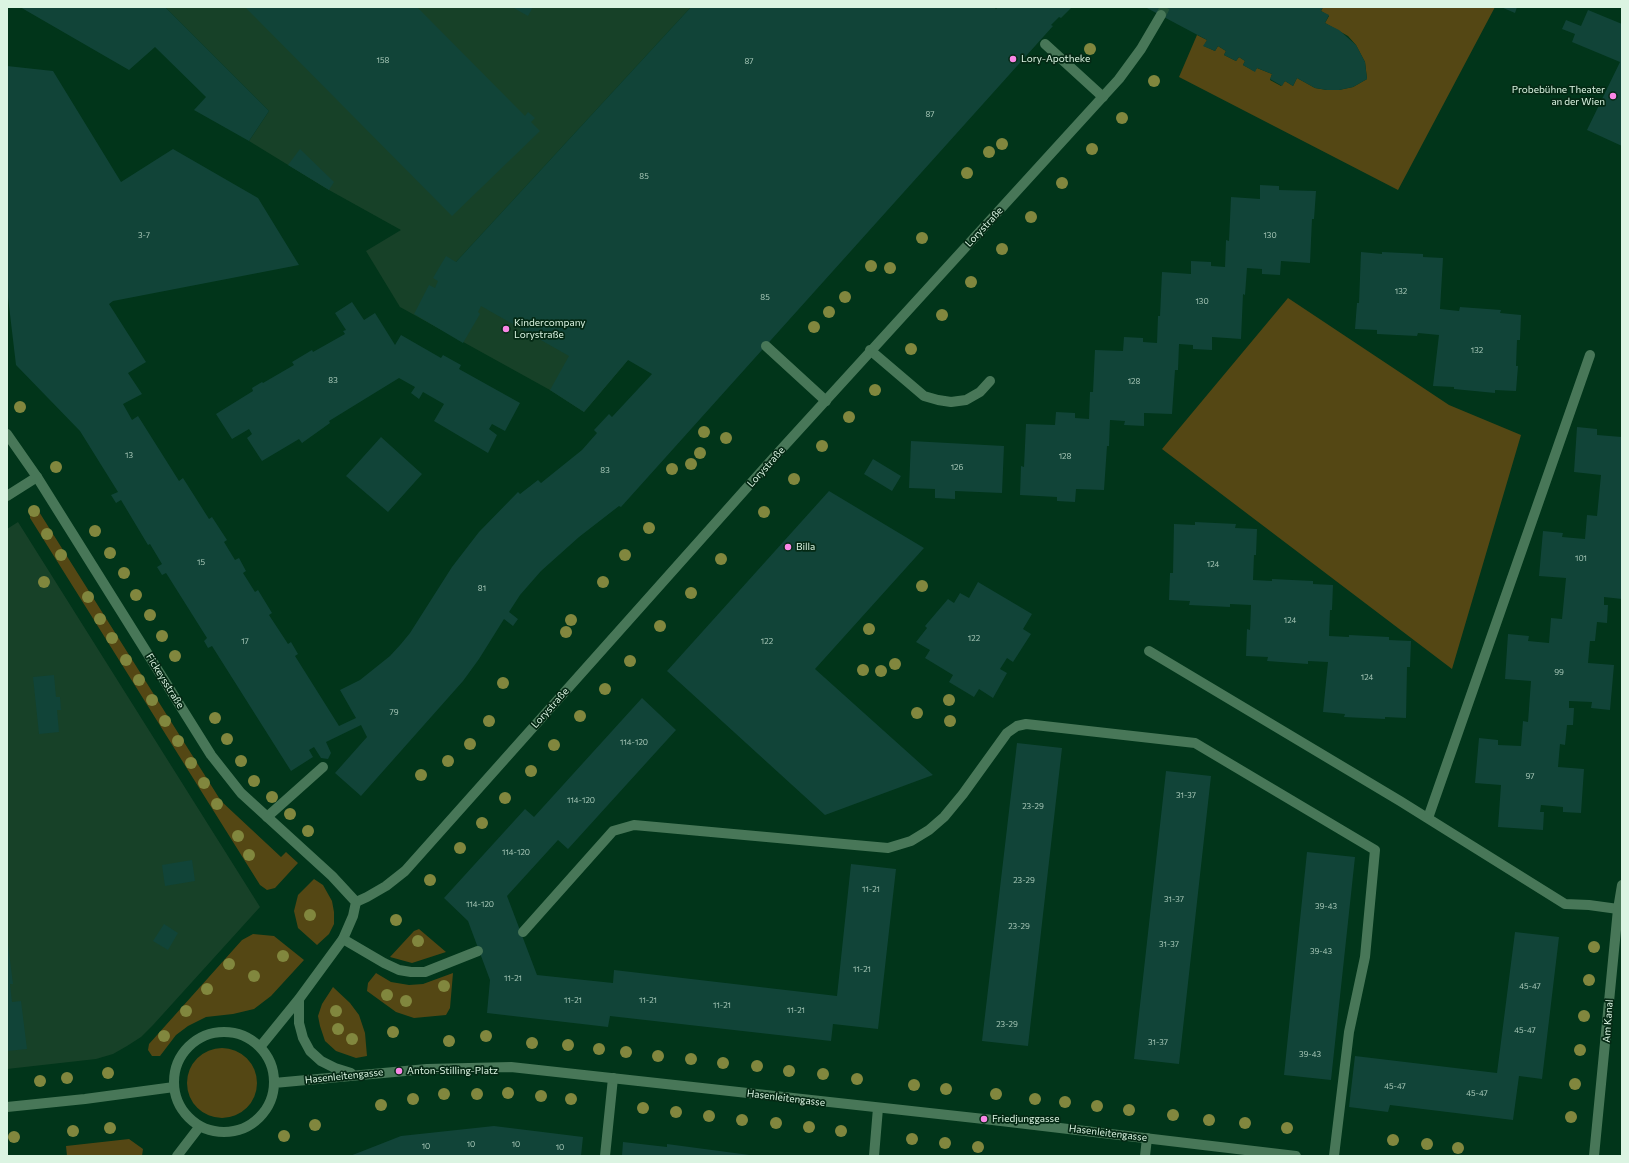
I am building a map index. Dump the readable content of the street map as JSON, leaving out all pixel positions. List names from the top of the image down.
{
  "streets": {
    "street": [
      "Lorystraße",
      "Fickeysstraße",
      "Am Kanal",
      "Hasenleitengasse"
    ]
  },
  "crossings": [
    ["Lorystraße", "Fickeysstraße"]
  ],
  "places": [
    "Lory-Apotheke",
    "Probebühne Theater an der Wien",
    "Kindercompany Lorystraße",
    "Billa",
    "Anton-Stilling-Platz",
    "Friedjunggasse"
  ],
  "house_numbers": [
    "158",
    "87",
    "87",
    "85",
    "3-7",
    "130",
    "132",
    "85",
    "130",
    "132",
    "83",
    "128",
    "13",
    "128",
    "126",
    "83",
    "101",
    "15",
    "124",
    "81",
    "124",
    "122",
    "17",
    "122",
    "99",
    "124",
    "79",
    "114-120",
    "97",
    "31-37",
    "114-120",
    "23-29",
    "114-120",
    "23-29",
    "11-21",
    "31-37",
    "114-120",
    "39-43",
    "23-29",
    "31-37",
    "39-43",
    "11-21",
    "11-21",
    "45-47",
    "11-21",
    "11-21",
    "11-21",
    "11-21",
    "23-29",
    "45-47",
    "31-37",
    "39-43",
    "45-47",
    "45-47",
    "10",
    "10",
    "10",
    "10"
  ]
}
